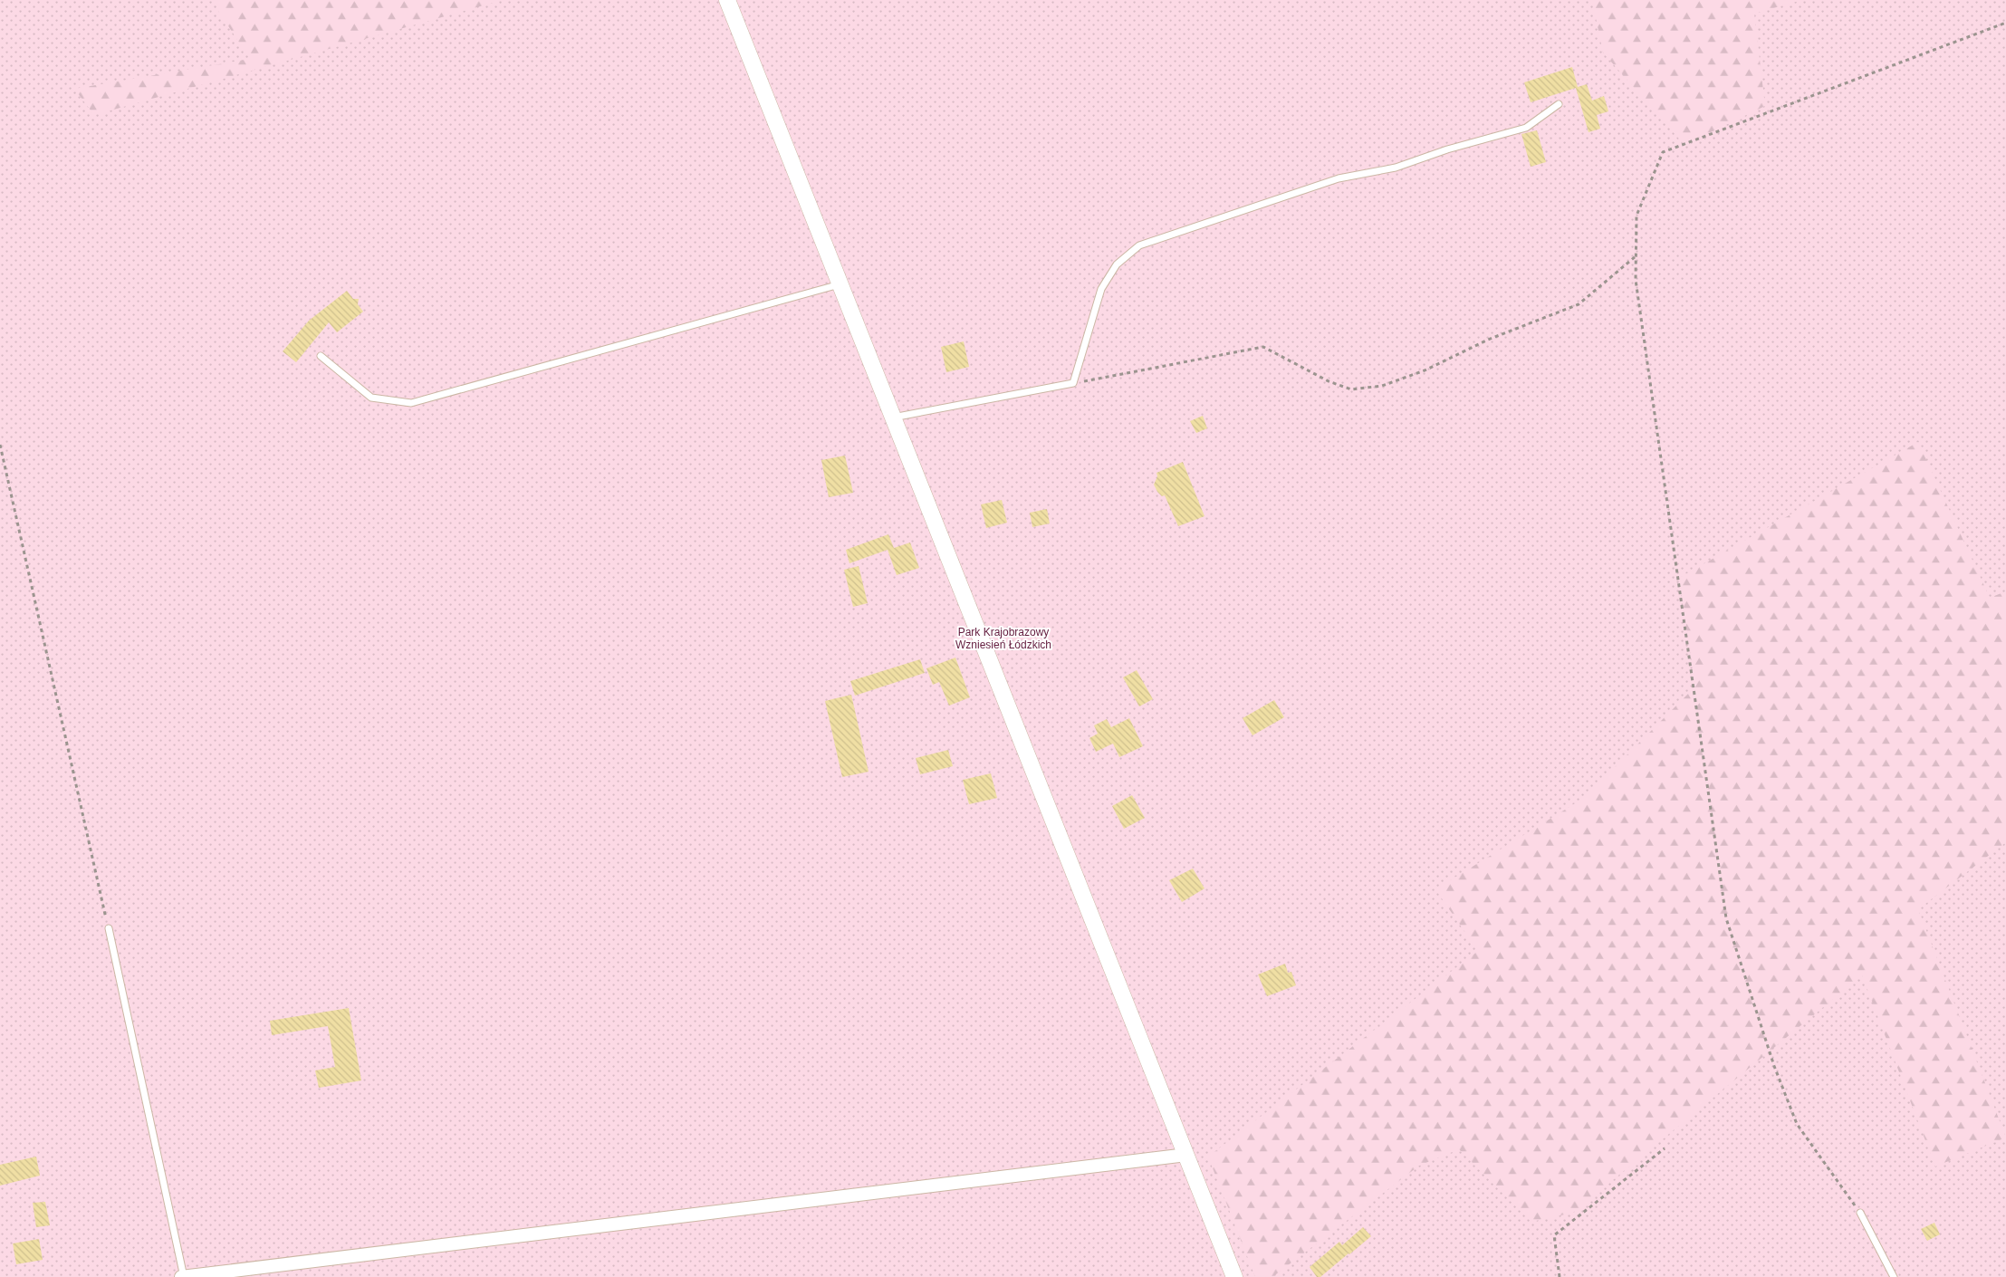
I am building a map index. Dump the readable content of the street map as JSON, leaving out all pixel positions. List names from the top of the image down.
{
  "parks": ["Park Krajobrazowy Wzniesień Łódzkich"]
}
